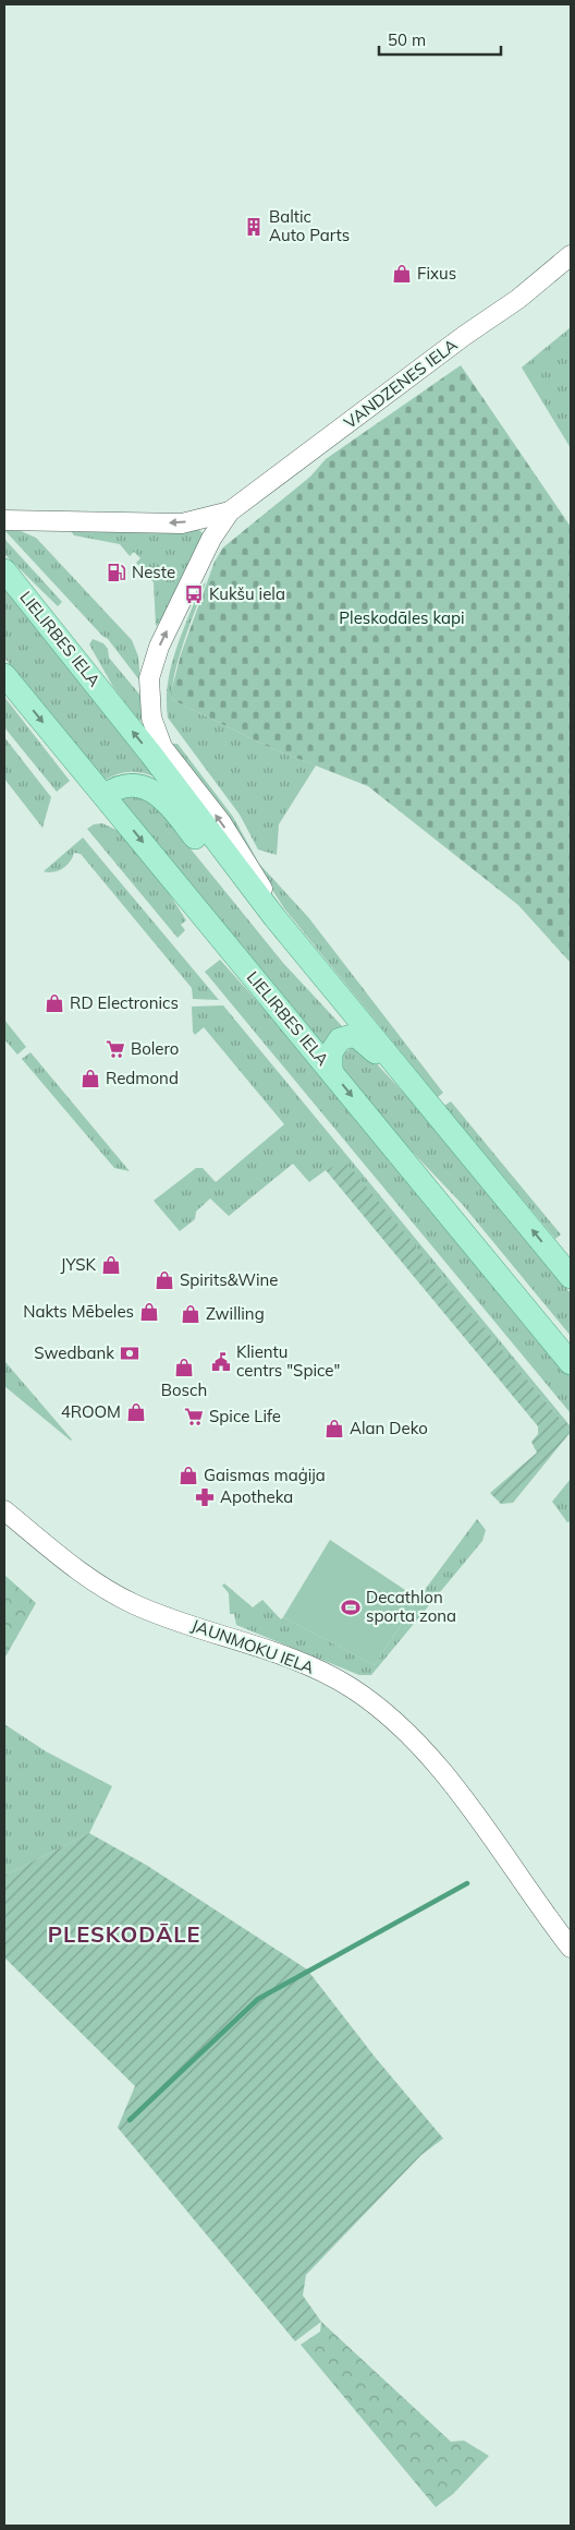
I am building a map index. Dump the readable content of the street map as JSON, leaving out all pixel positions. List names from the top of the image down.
{
  "streets": {
    "main road": ["LIELIRBES IELA"],
    "street": ["VANDZENES IELA", "JAUNMOKU IELA"]
  },
  "crossings": [
    ["VANDZENES IELA", "LIELIRBES IELA"]
  ],
  "districts": ["PLESKODĀLE"],
  "parks": ["Pleskodāles kapi"],
  "places": {
    "building": ["Baltic Auto Parts"],
    "shop": [
      "Fixus",
      "RD Electronics",
      "Redmond",
      "JYSK",
      "Spirits&Wine",
      "Nakts Mēbeles",
      "Zwilling",
      "Bosch",
      "4ROOM",
      "Alan Deko",
      "Gaismas maģija"
    ],
    "fuel station": ["Neste"],
    "bus stop": ["Kukšu iela"],
    "supermarket": ["Bolero", "Spice Life"],
    "bank": ["Swedbank"],
    "public building": ["Klientu centrs \"Spice\""],
    "pharmacy": ["Apotheka"],
    "sports": ["Decathlon sporta zona"]
  },
  "scale_bar": "50 m"
}
